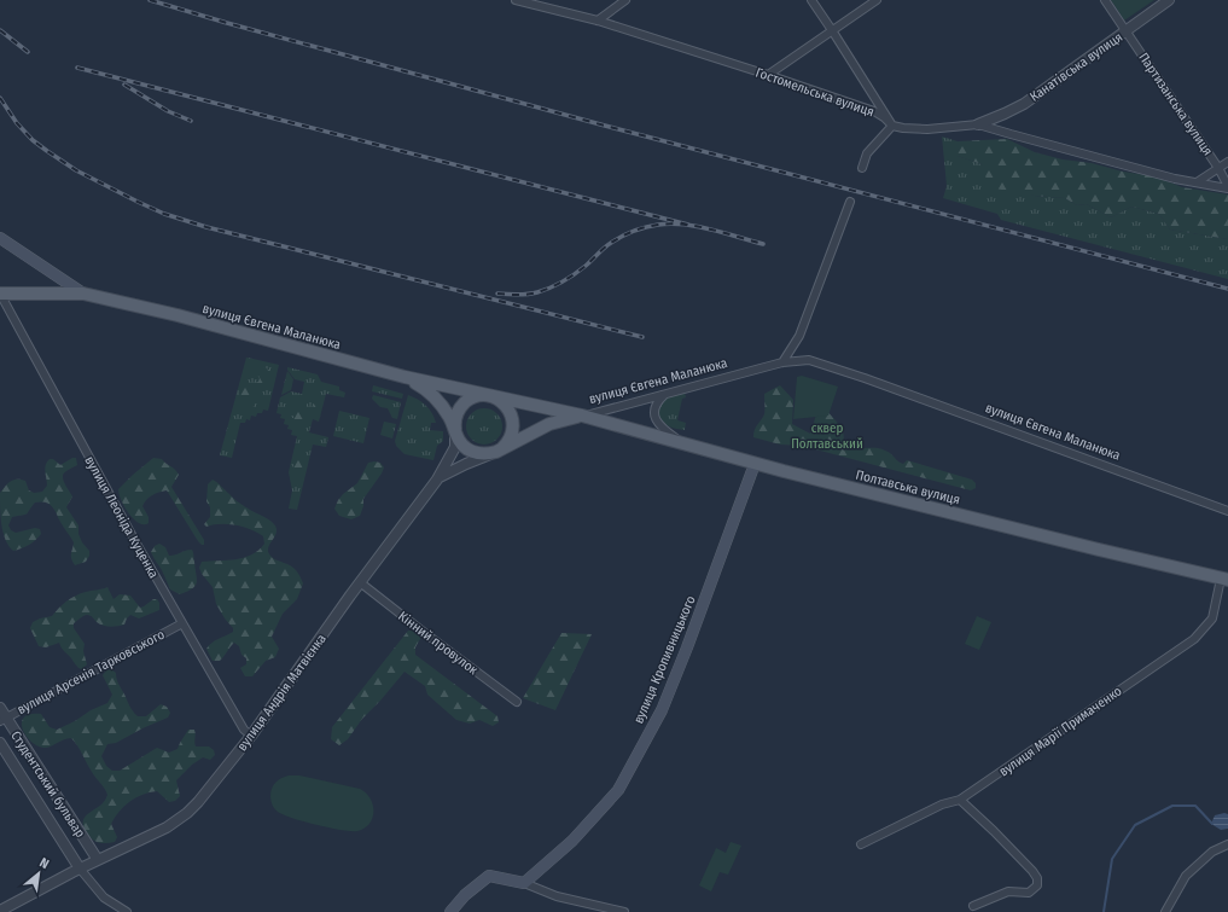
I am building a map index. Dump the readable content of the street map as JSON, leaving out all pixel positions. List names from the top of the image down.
{
  "streets": {
    "main road": ["вулиця Євгена Маланюка", "Полтавська вулиця", "вулиця Кропивницького"],
    "street": [
      "Канатівська вулиця",
      "Гостомельська вулиця",
      "Партизанська вулиця",
      "вулиця Леоніда Куценка",
      "Кінний провулок",
      "вулиця Арсенія Тарковського",
      "вулиця Андрія Матвієнка",
      "вулиця Марії Примаченко",
      "Студентський бульвар"
    ]
  },
  "crossings": [
    ["Канатівська вулиця", "Партизанська вулиця"],
    ["вулиця Євгена Маланюка", "Полтавська вулиця"],
    ["вулиця Євгена Маланюка", "вулиця Леоніда Куценка"],
    ["вулиця Євгена Маланюка", "вулиця Андрія Матвієнка"],
    ["Полтавська вулиця", "вулиця Кропивницького"],
    ["Полтавська вулиця", "вулиця Марії Примаченко"],
    ["вулиця Леоніда Куценка", "вулиця Арсенія Тарковського"],
    ["вулиця Леоніда Куценка", "вулиця Андрія Матвієнка"],
    ["Кінний провулок", "вулиця Андрія Матвієнка"],
    ["вулиця Арсенія Тарковського", "Студентський бульвар"],
    ["вулиця Андрія Матвієнка", "Студентський бульвар"]
  ],
  "parks": ["сквер Полтавський"],
  "north": "top right"
}
